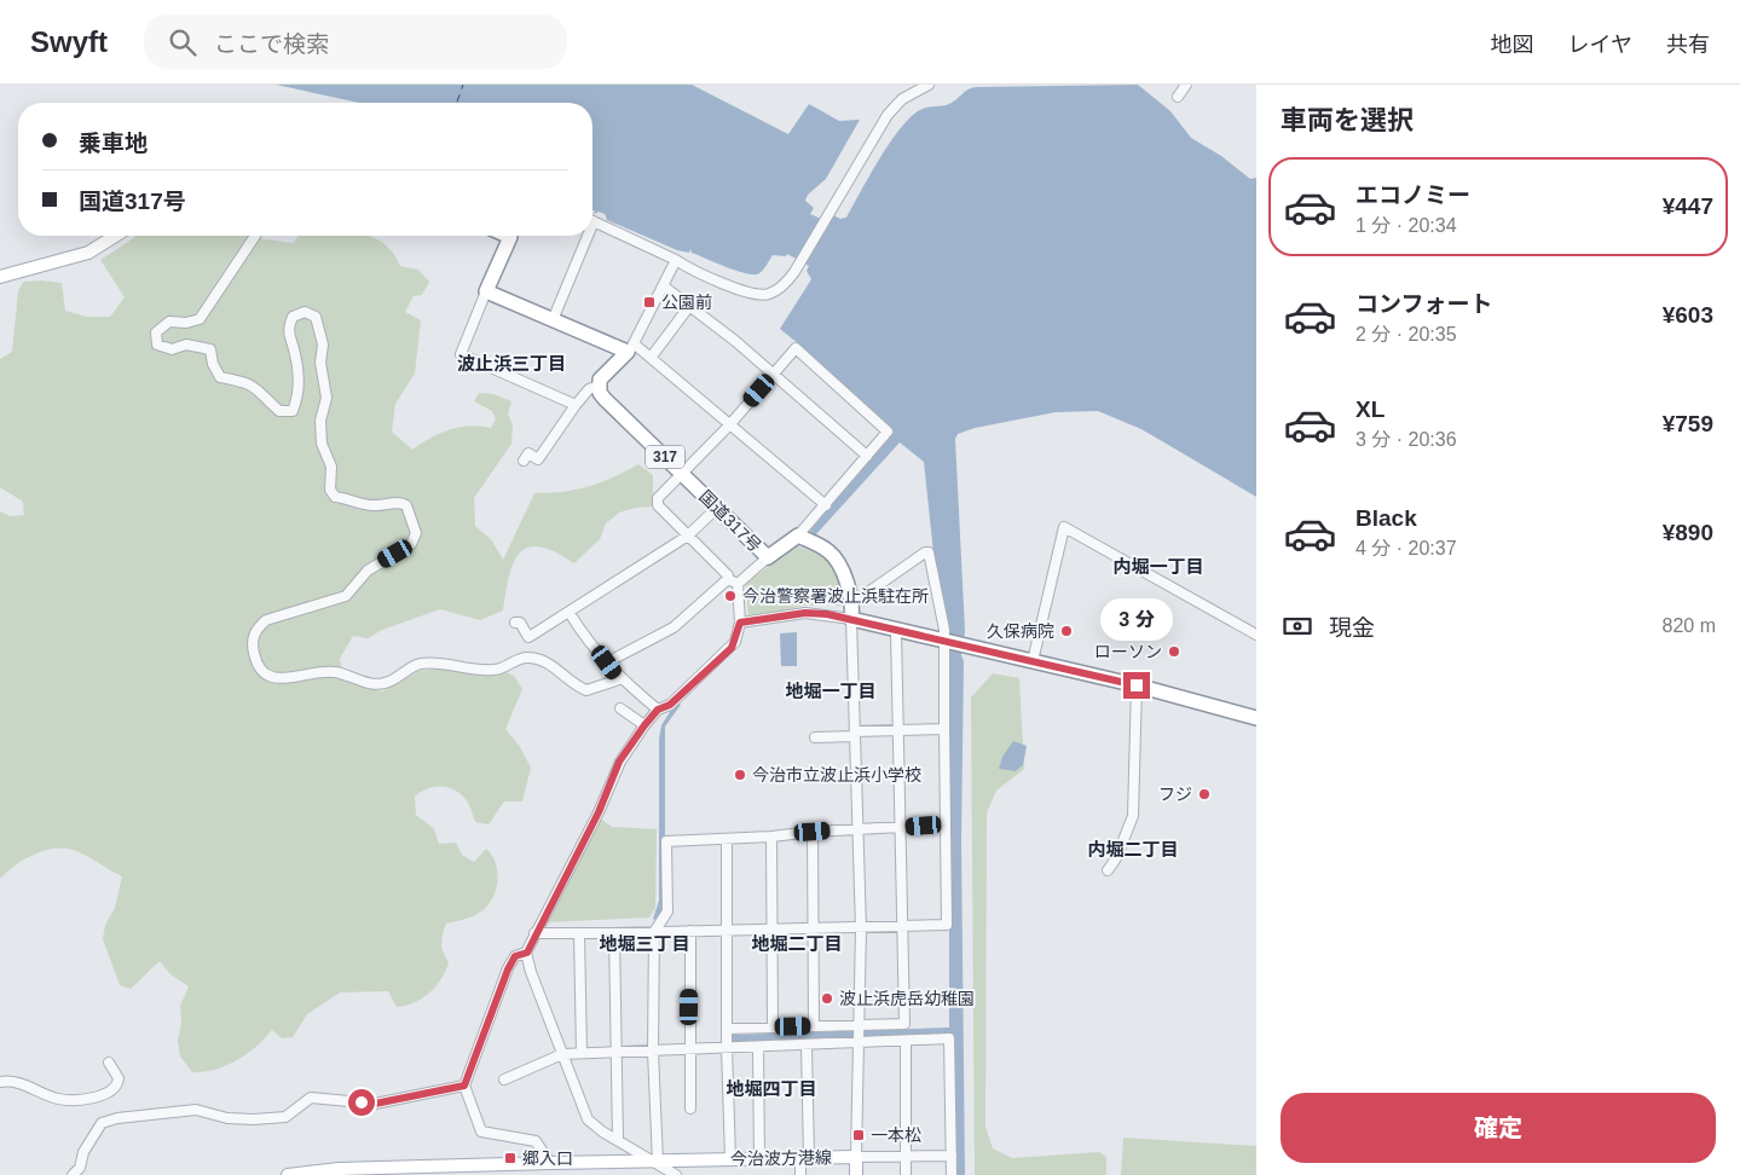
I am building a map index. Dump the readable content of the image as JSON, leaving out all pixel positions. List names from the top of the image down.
{
  "streets": {
    "highway": ["317", "国道317号"],
    "main road": ["今治波方港線"]
  },
  "districts": [
    "波止浜三丁目",
    "内堀一丁目",
    "地堀一丁目",
    "内堀二丁目",
    "地堀三丁目",
    "地堀二丁目",
    "地堀四丁目"
  ],
  "places": {
    "transit": ["公園前", "一本松", "郷入口"],
    "other": [
      "今治警察署波止浜駐在所",
      "久保病院",
      "ローソン",
      "今治市立波止浜小学校",
      "フジ",
      "波止浜虎岳幼稚園"
    ]
  },
  "page": {
    "header": "Swyft",
    "search": "ここで検索",
    "nav": ["地図", "レイヤ", "共有"],
    "heading": "車両を選択",
    "banner": ["乗車地", "国道317号"],
    "list": [
      {
        "name": "エコノミー",
        "note": "1 分 · 20:34",
        "value": "¥447"
      },
      {
        "name": "コンフォート",
        "note": "2 分 · 20:35",
        "value": "¥603"
      },
      {
        "name": "XL",
        "note": "3 分 · 20:36",
        "value": "¥759"
      },
      {
        "name": "Black",
        "note": "4 分 · 20:37",
        "value": "¥890"
      }
    ],
    "pay": ["現金", "820 m"],
    "bubble": "3 分",
    "buttons": "確定"
  }
}
